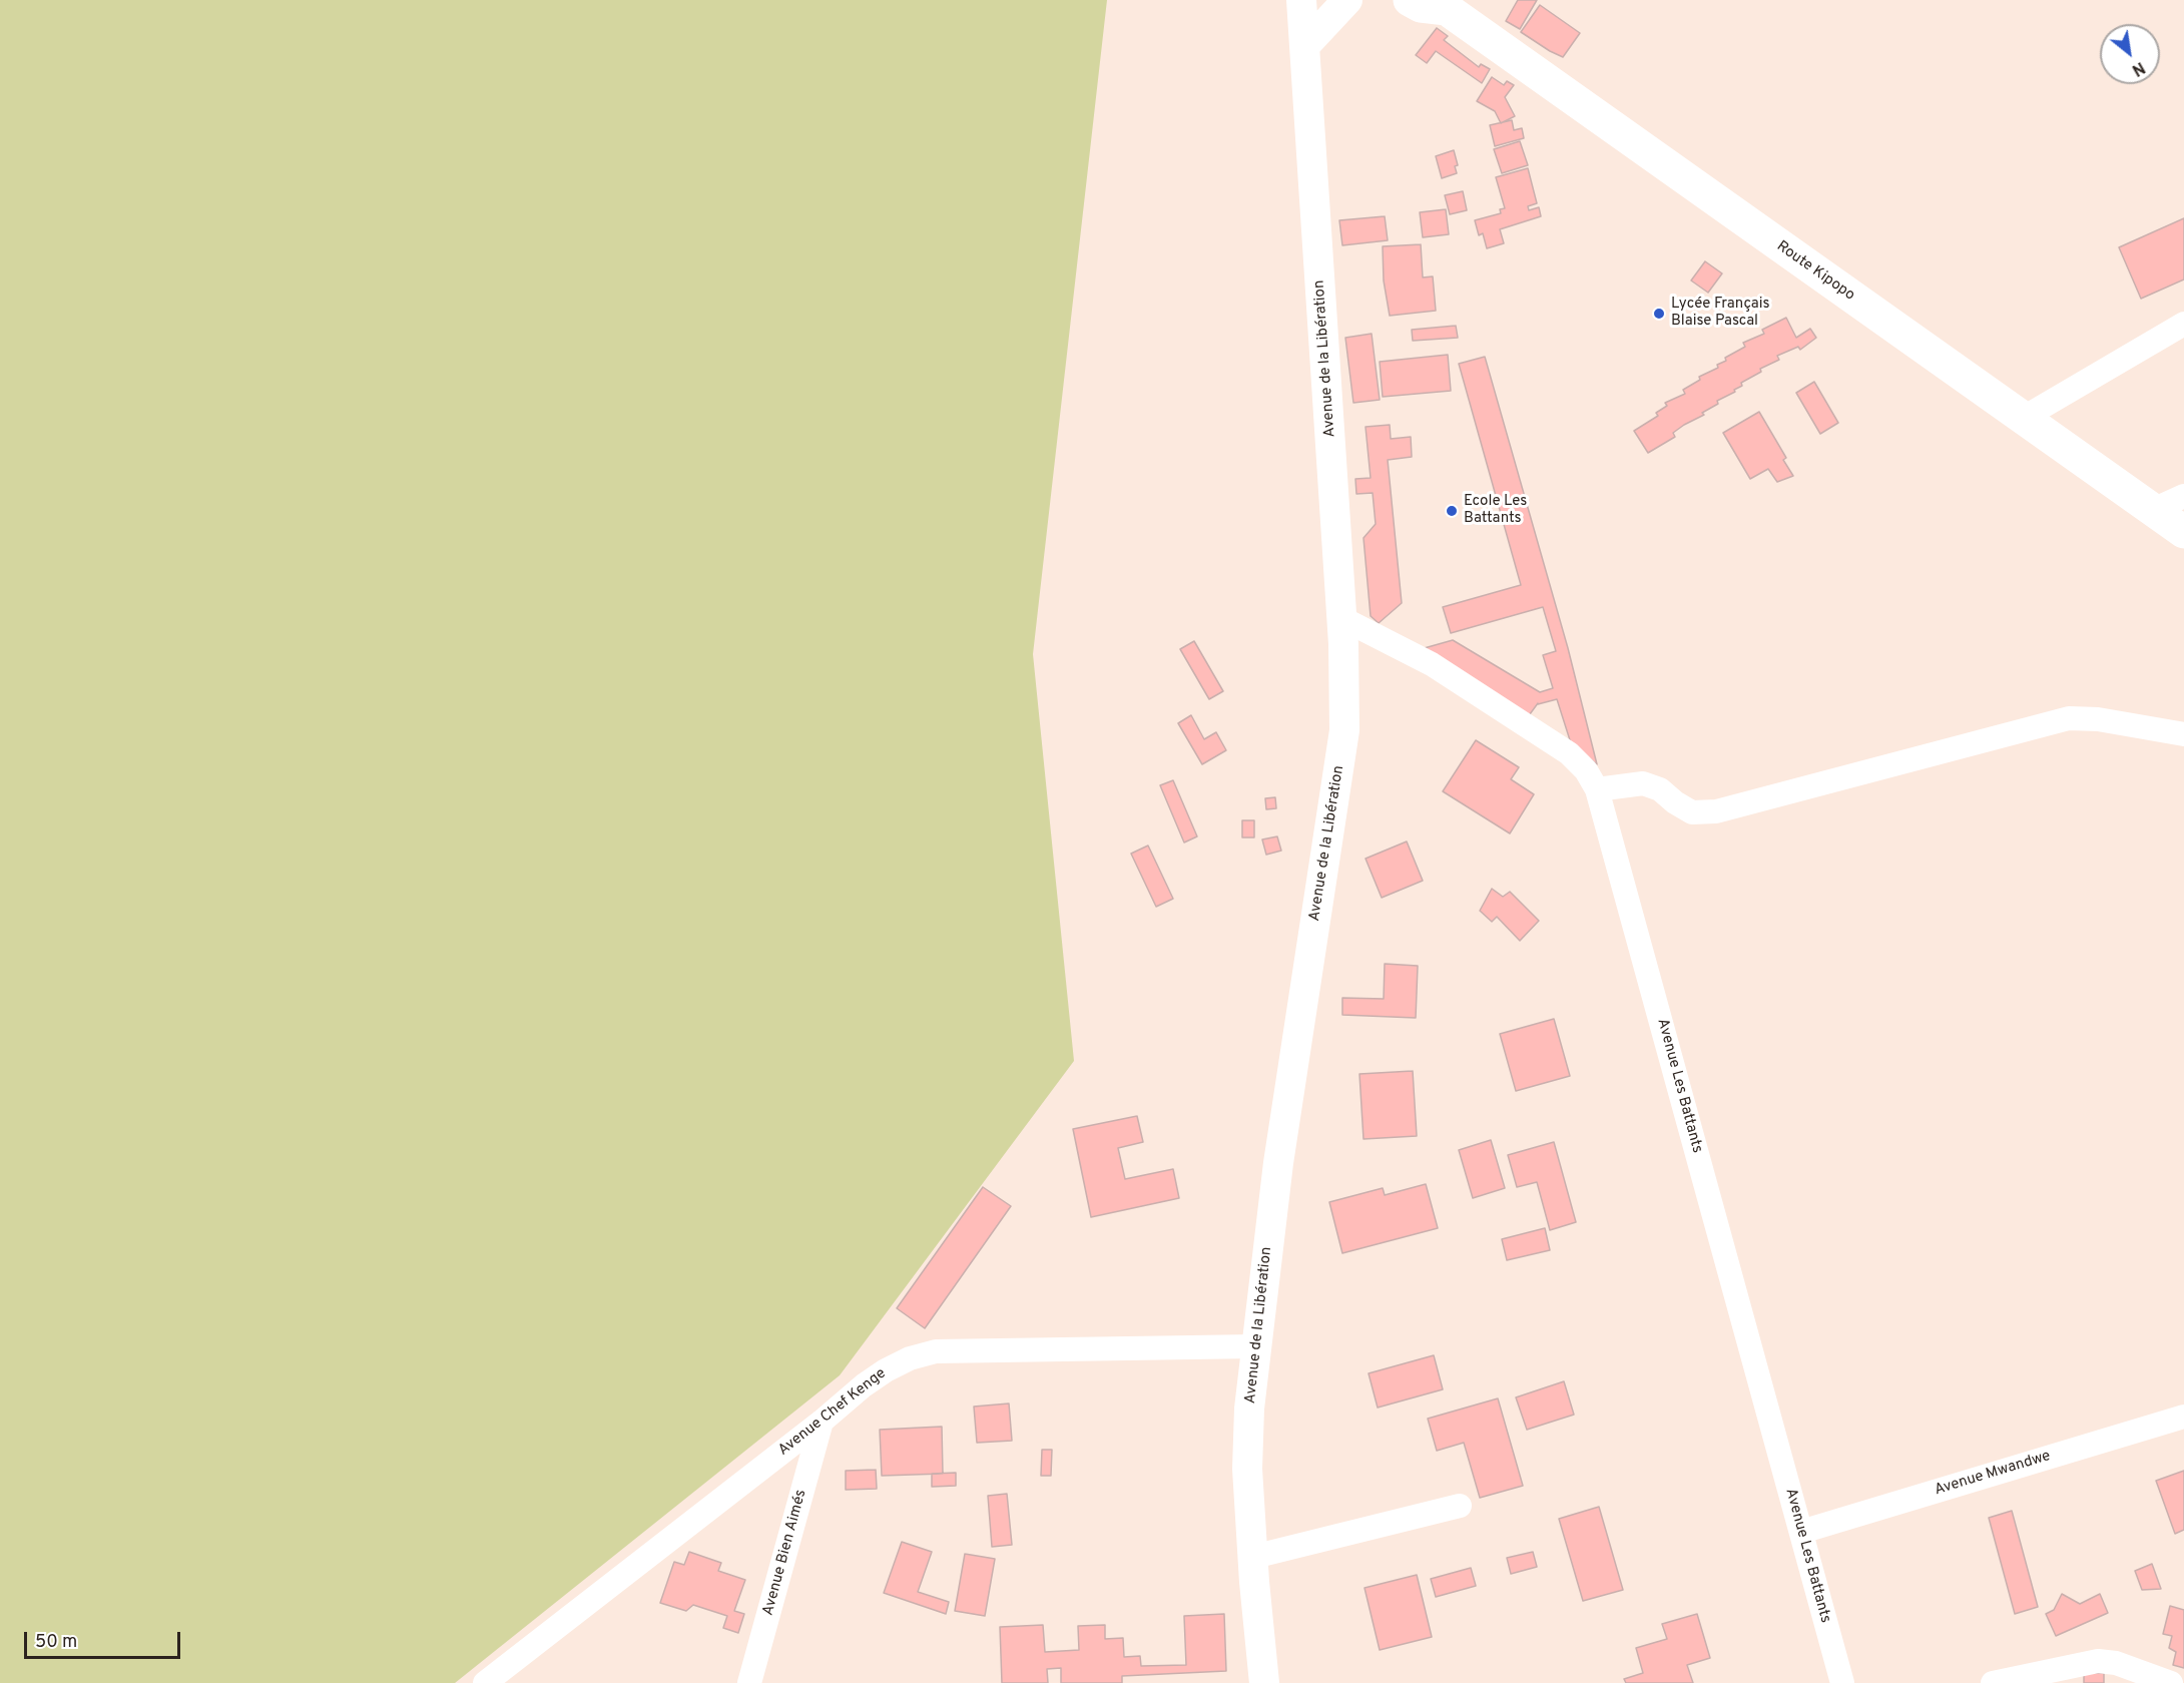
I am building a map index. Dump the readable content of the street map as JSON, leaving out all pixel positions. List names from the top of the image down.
{
  "streets": {
    "main road": ["Route Kipopo"],
    "street": [
      "Avenue de la Libération",
      "Avenue Les Battants",
      "Avenue Chef Kenge",
      "Avenue Mwandwe",
      "Avenue Bien Aimés"
    ]
  },
  "crossings": [
    ["Avenue de la Libération", "Avenue Les Battants"],
    ["Avenue de la Libération", "Avenue Chef Kenge"],
    ["Avenue Les Battants", "Avenue Mwandwe"],
    ["Avenue Chef Kenge", "Avenue Bien Aimés"]
  ],
  "places": ["Lycée Français Blaise Pascal", "Ecole Les Battants"],
  "scale_bar": "50 m",
  "north": "bottom right"
}
